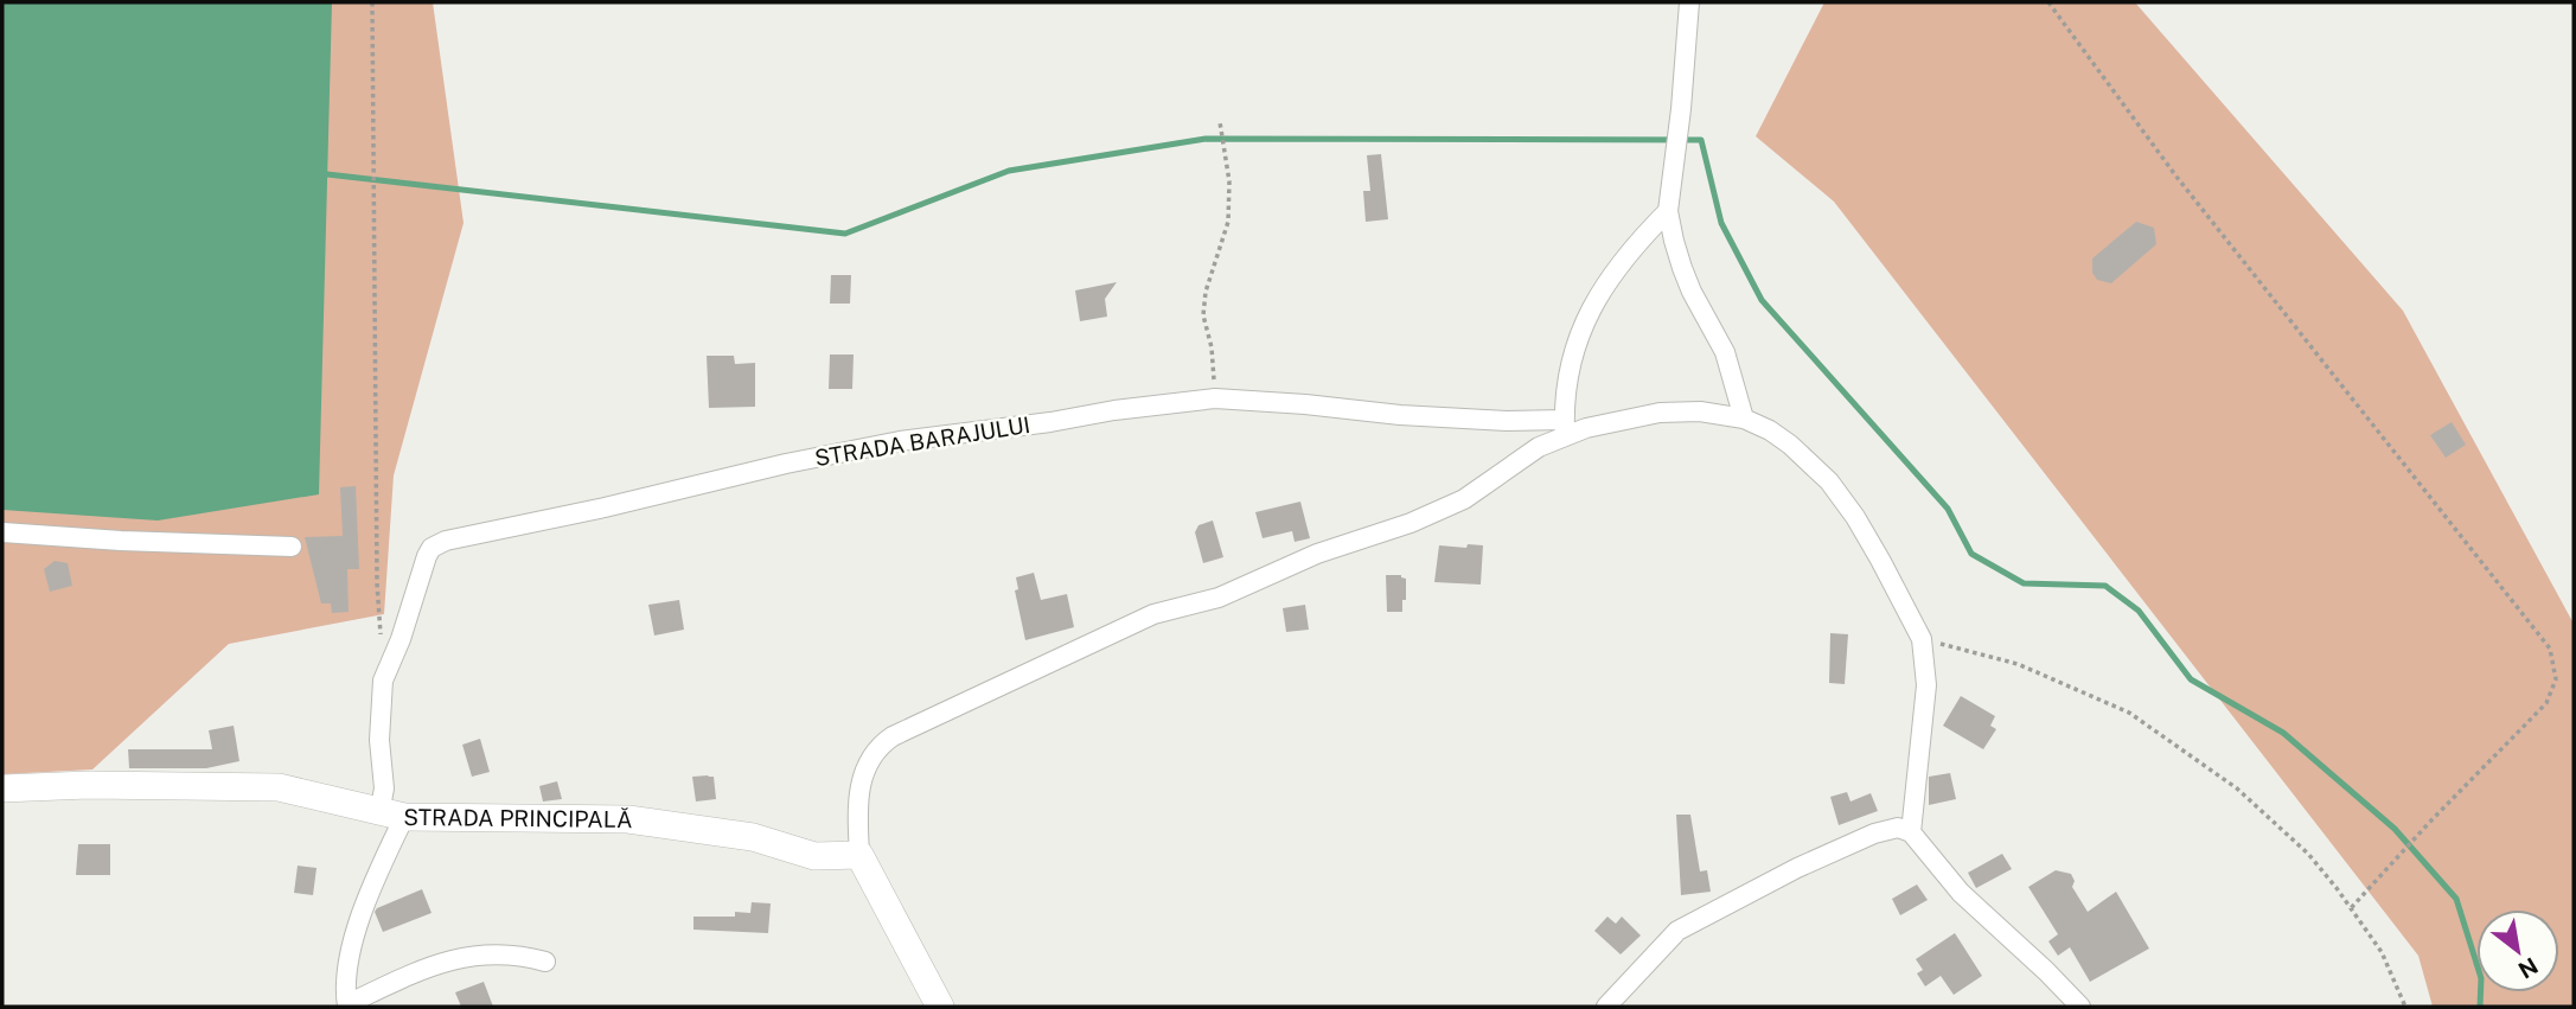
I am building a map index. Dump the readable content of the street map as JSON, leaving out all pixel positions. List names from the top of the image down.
{
  "streets": {
    "main road": ["STRADA PRINCIPALĂ"],
    "street": ["STRADA BARAJULUI"]
  },
  "crossings": [
    ["STRADA BARAJULUI", "STRADA PRINCIPALĂ"]
  ],
  "north": "bottom right"
}
